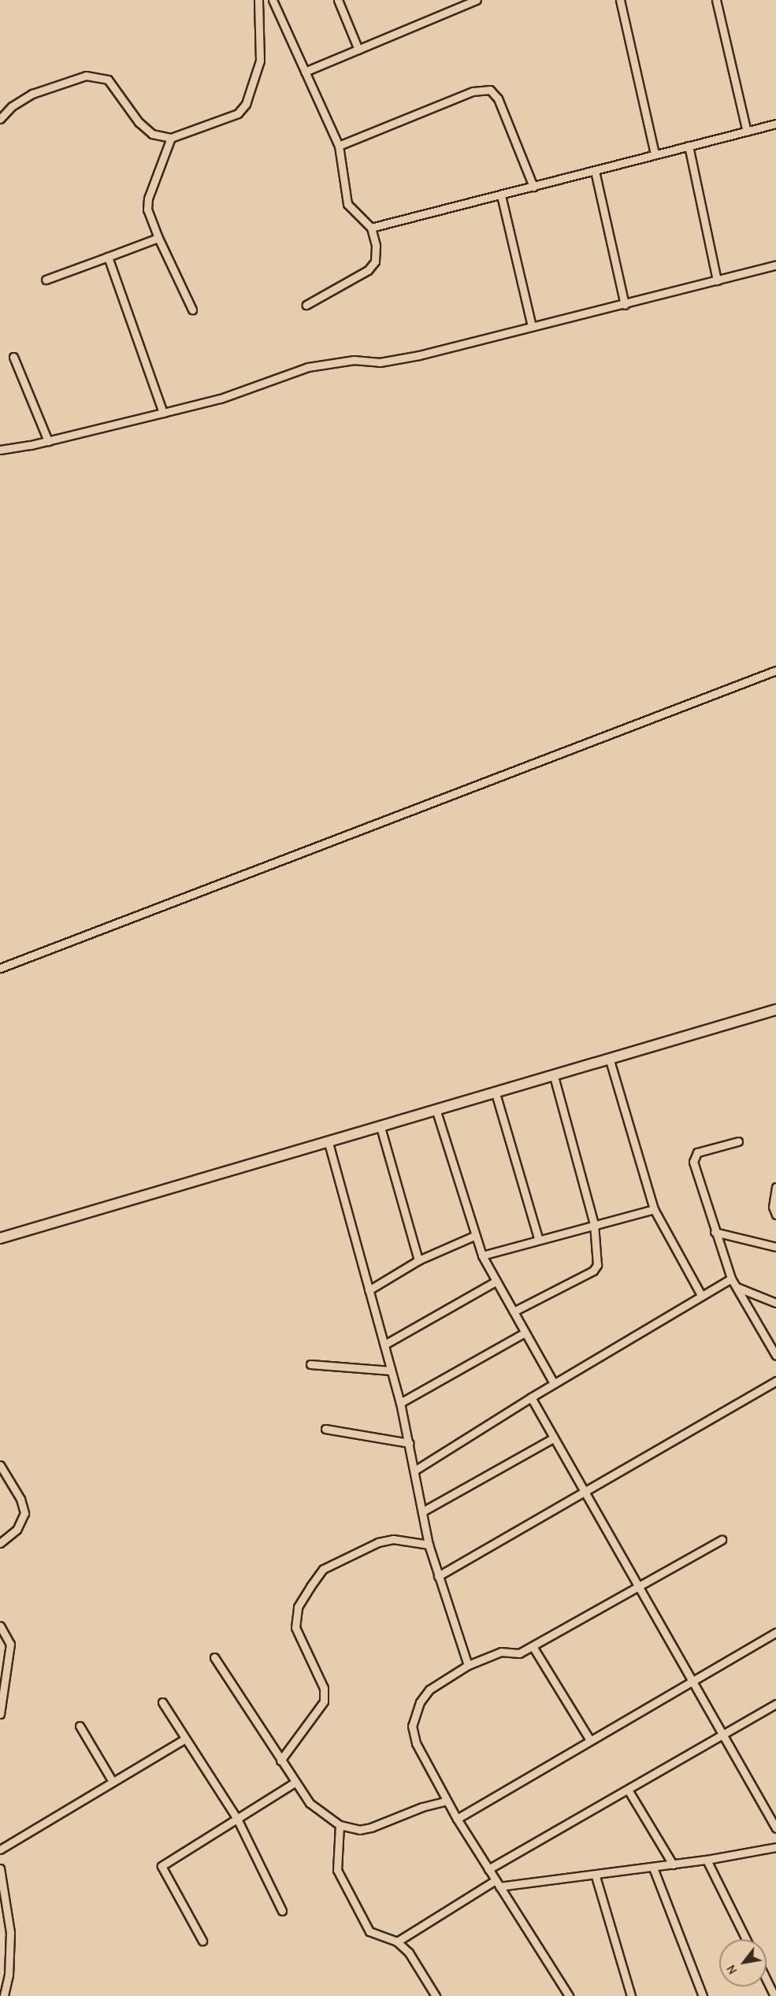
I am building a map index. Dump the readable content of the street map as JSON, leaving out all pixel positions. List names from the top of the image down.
{
  "north": "bottom left"
}
